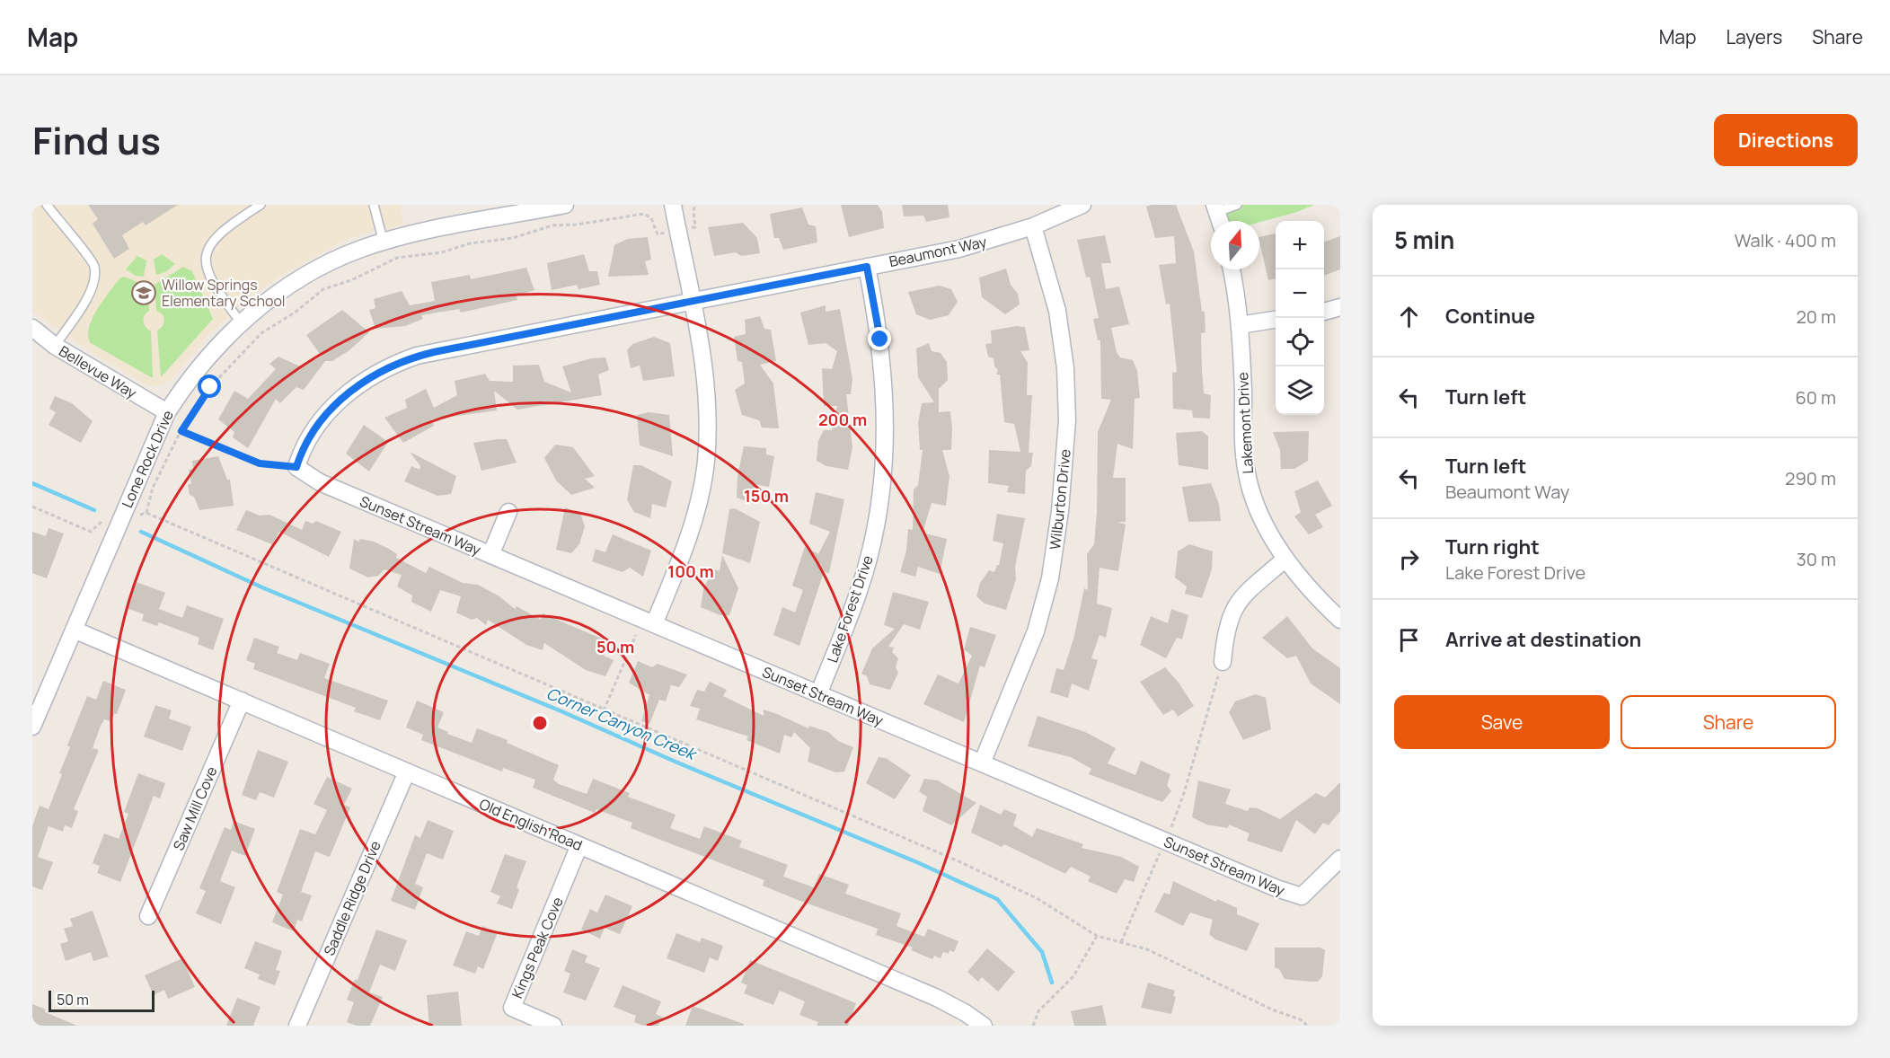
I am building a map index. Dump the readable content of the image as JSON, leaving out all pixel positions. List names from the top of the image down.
{
  "streets": {
    "street": [
      "Beaumont Way",
      "Bellevue Way",
      "Lakemont Drive",
      "Lone Rock Drive",
      "Wilburton Drive",
      "Sunset Stream Way",
      "Lake Forest Drive",
      "Saw Mill Cove",
      "Old English Road",
      "Saddle Ridge Drive",
      "Kings Peak Cove"
    ]
  },
  "crossings": [
    ["Beaumont Way", "Wilburton Drive"],
    ["Beaumont Way", "Sunset Stream Way"],
    ["Beaumont Way", "Lake Forest Drive"],
    ["Bellevue Way", "Lone Rock Drive"],
    ["Lone Rock Drive", "Old English Road"],
    ["Wilburton Drive", "Sunset Stream Way"],
    ["Sunset Stream Way", "Lake Forest Drive"],
    ["Saw Mill Cove", "Old English Road"],
    ["Old English Road", "Saddle Ridge Drive"],
    ["Old English Road", "Kings Peak Cove"]
  ],
  "water": ["Corner Canyon Creek"],
  "places": {
    "school or university": ["Willow Springs Elementary School"]
  },
  "scale_bar": "50 m",
  "north": "top",
  "page": {
    "header": "Map",
    "nav": ["Map", "Layers", "Share"],
    "title": "Find us",
    "buttons": [
      "Directions",
      ["Save", "Share"]
    ],
    "heading": ["5 min", "Walk · 400 m"],
    "map_buttons": ["+", "−"],
    "list": [
      ["Continue", "20 m"],
      ["Turn left", "60 m"],
      ["Turn left", "Beaumont Way", "290 m"],
      ["Turn right", "Lake Forest Drive", "30 m"],
      "Arrive at destination"
    ],
    "scale": "50 m"
  },
  "rings": [
    "200 m",
    "150 m",
    "100 m",
    "50 m"
  ]
}
